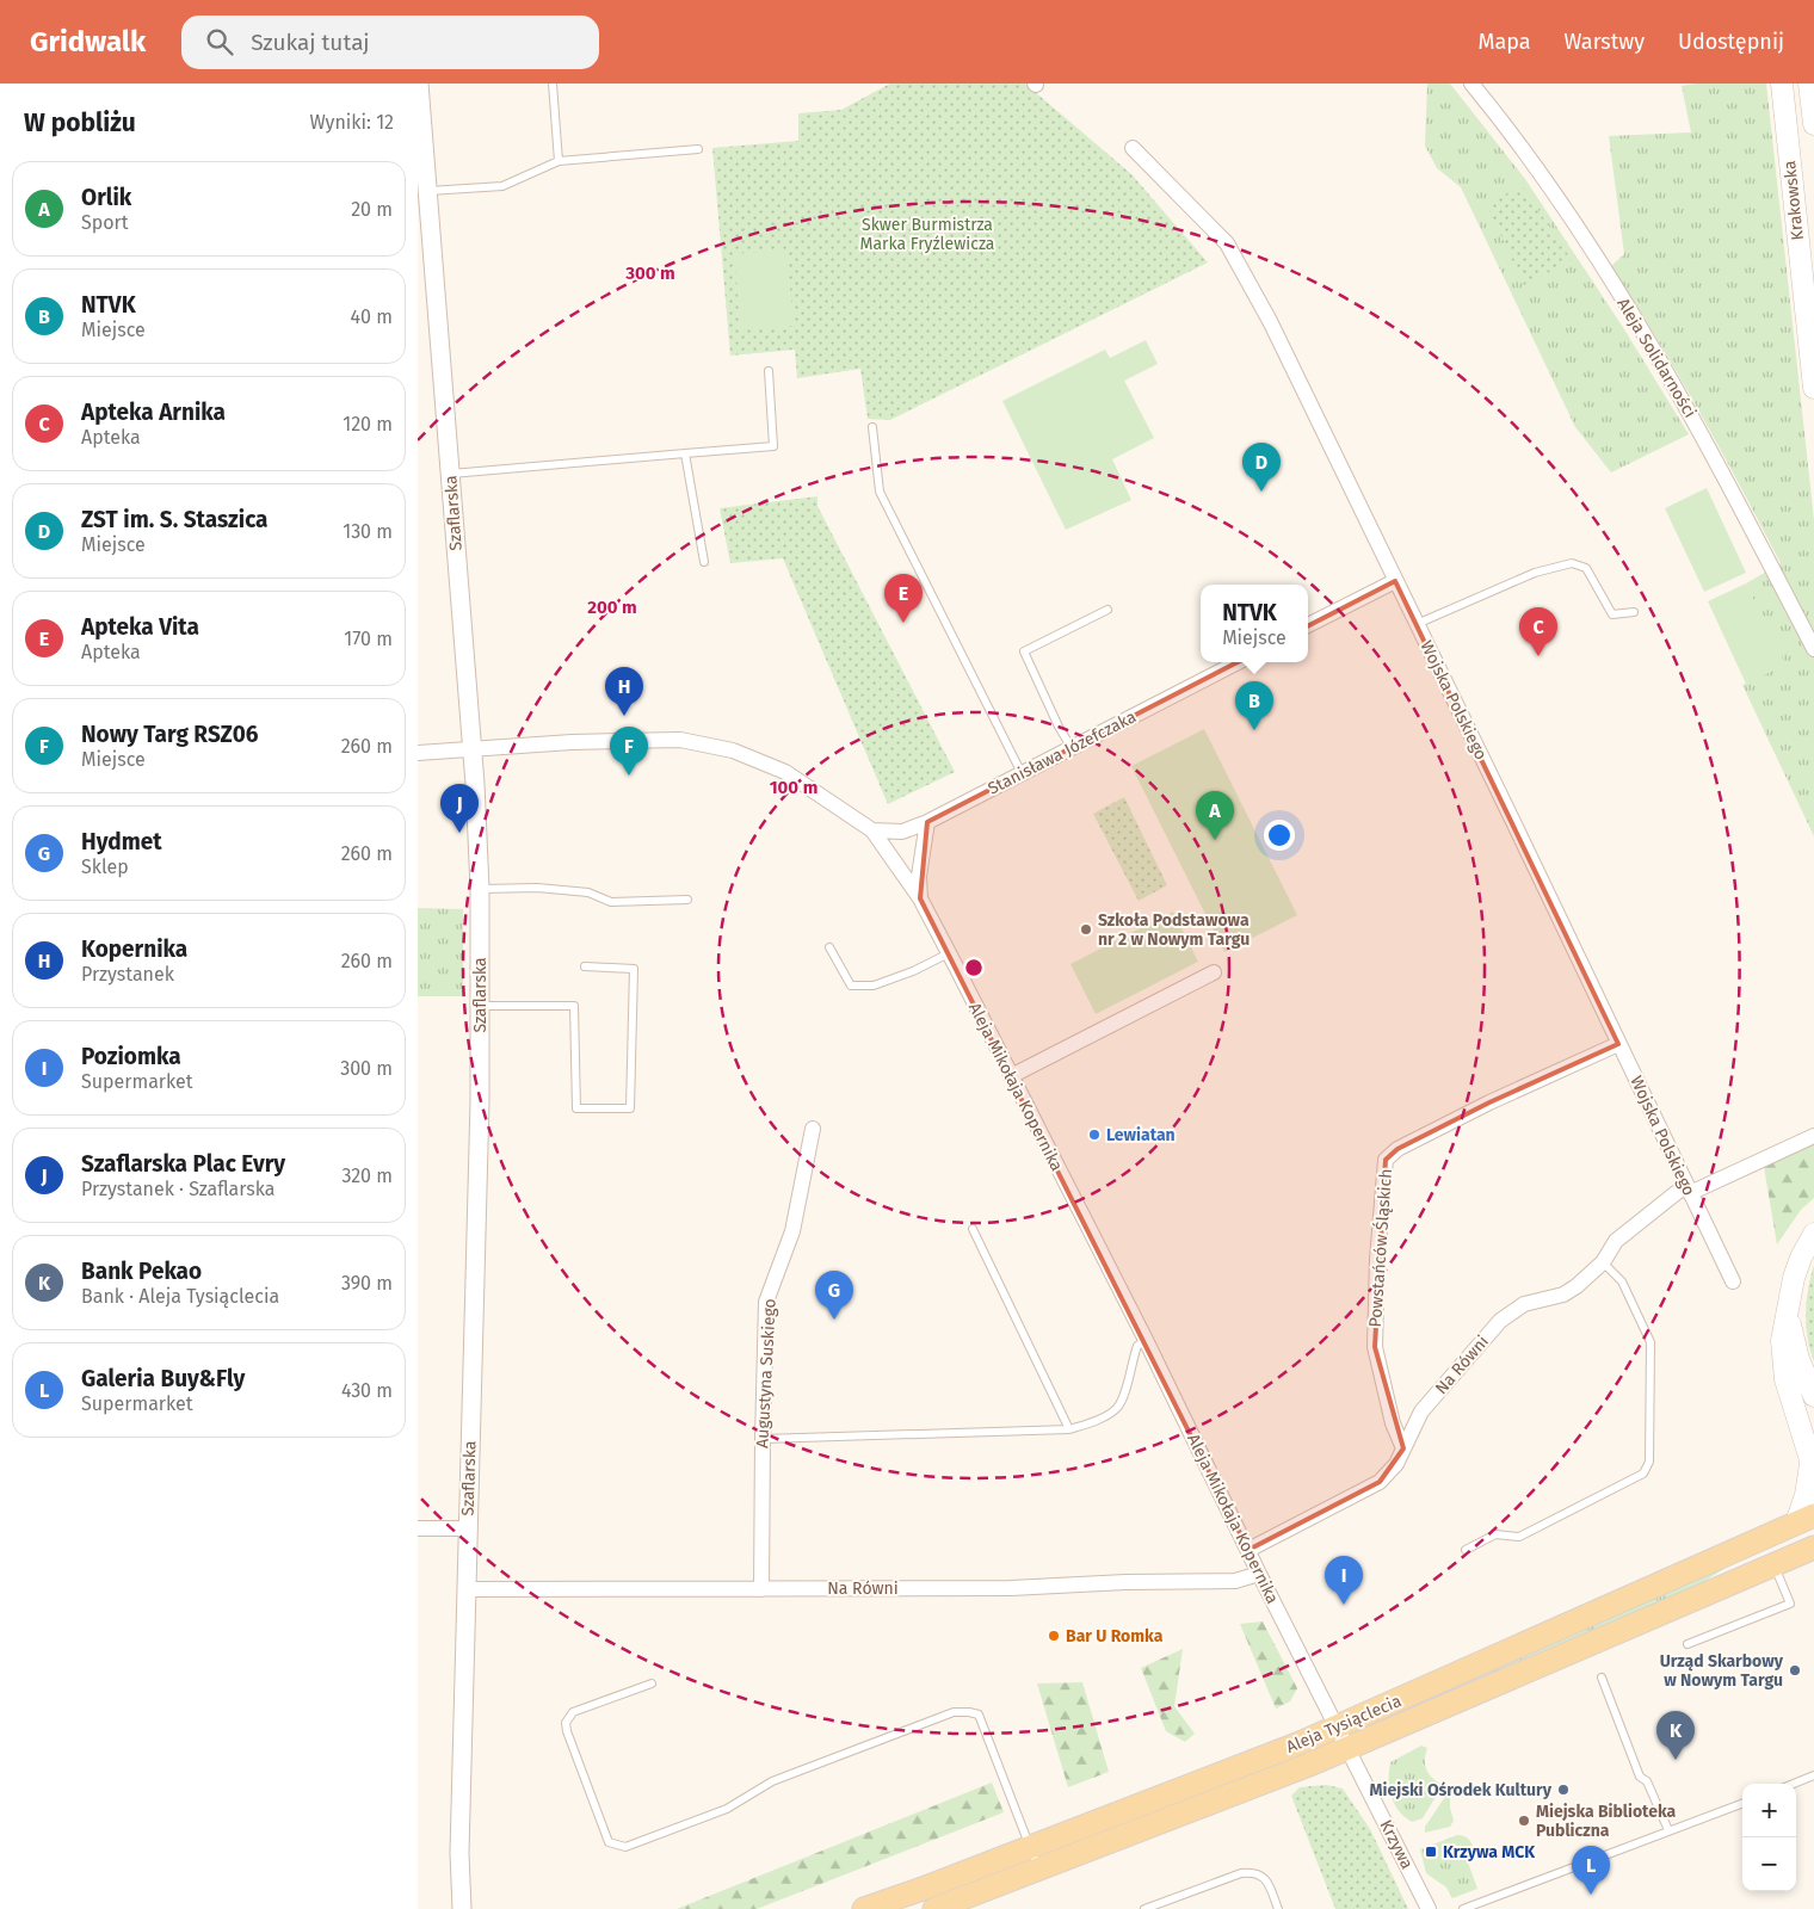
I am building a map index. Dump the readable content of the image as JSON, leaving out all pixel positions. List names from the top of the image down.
{
  "streets": {
    "main road": ["Krakowska", "Aleja Tysiąclecia"],
    "street": [
      "Aleja Solidarności",
      "Szaflarska",
      "Wojska Polskiego",
      "Stanisława Józefczaka",
      "Aleja Mikołaja Kopernika",
      "Powstańców Śląskich",
      "Na Równi",
      "Augustyna Suskiego",
      "Krzywa"
    ]
  },
  "crossings": [
    ["Szaflarska", "Aleja Mikołaja Kopernika"],
    ["Szaflarska", "Na Równi"],
    ["Wojska Polskiego", "Powstańców Śląskich"],
    ["Wojska Polskiego", "Na Równi"],
    ["Stanisława Józefczaka", "Aleja Mikołaja Kopernika"],
    ["Aleja Mikołaja Kopernika", "Na Równi"],
    ["Aleja Mikołaja Kopernika", "Aleja Tysiąclecia"],
    ["Aleja Mikołaja Kopernika", "Krzywa"],
    ["Powstańców Śląskich", "Na Równi"],
    ["Na Równi", "Augustyna Suskiego"],
    ["Aleja Tysiąclecia", "Krzywa"]
  ],
  "parks": ["Skwer Burmistrza Marka Fryźlewicza"],
  "places": {
    "other": [
      "Szkoła Podstawowa nr 2 w Nowym Targu",
      "Lewiatan",
      "Bar U Romka",
      "Urząd Skarbowy w Nowym Targu",
      "Miejski Ośrodek Kultury",
      "Miejska Biblioteka Publiczna"
    ],
    "transit": ["Krzywa MCK"]
  },
  "page": {
    "header": "Gridwalk",
    "search": "Szukaj tutaj",
    "nav": ["Mapa", "Warstwy", "Udostępnij"],
    "heading": ["W pobliżu", "Wyniki: 12"],
    "list": [
      {
        "mark": "A",
        "name": "Orlik",
        "note": "Sport",
        "value": "20 m"
      },
      {
        "mark": "B",
        "name": "NTVK",
        "note": "Miejsce",
        "value": "40 m"
      },
      {
        "mark": "C",
        "name": "Apteka Arnika",
        "note": "Apteka",
        "value": "120 m"
      },
      {
        "mark": "D",
        "name": "ZST im. S. Staszica",
        "note": "Miejsce",
        "value": "130 m"
      },
      {
        "mark": "E",
        "name": "Apteka Vita",
        "note": "Apteka",
        "value": "170 m"
      },
      {
        "mark": "F",
        "name": "Nowy Targ RSZ06",
        "note": "Miejsce",
        "value": "260 m"
      },
      {
        "mark": "G",
        "name": "Hydmet",
        "note": "Sklep",
        "value": "260 m"
      },
      {
        "mark": "H",
        "name": "Kopernika",
        "note": "Przystanek",
        "value": "260 m"
      },
      {
        "mark": "I",
        "name": "Poziomka",
        "note": "Supermarket",
        "value": "300 m"
      },
      {
        "mark": "J",
        "name": "Szaflarska Plac Evry",
        "note": "Przystanek · Szaflarska",
        "value": "320 m"
      },
      {
        "mark": "K",
        "name": "Bank Pekao",
        "note": "Bank · Aleja Tysiąclecia",
        "value": "390 m"
      },
      {
        "mark": "L",
        "name": "Galeria Buy&Fly",
        "note": "Supermarket",
        "value": "430 m"
      }
    ],
    "pins": [
      "D",
      "E",
      "C",
      "H",
      "B",
      "F",
      "J",
      "A",
      "G",
      "I",
      "K",
      "L"
    ],
    "popup": ["NTVK", "Miejsce"],
    "map_buttons": ["+", "−"]
  },
  "rings": ["300 m", "200 m", "100 m"]
}
